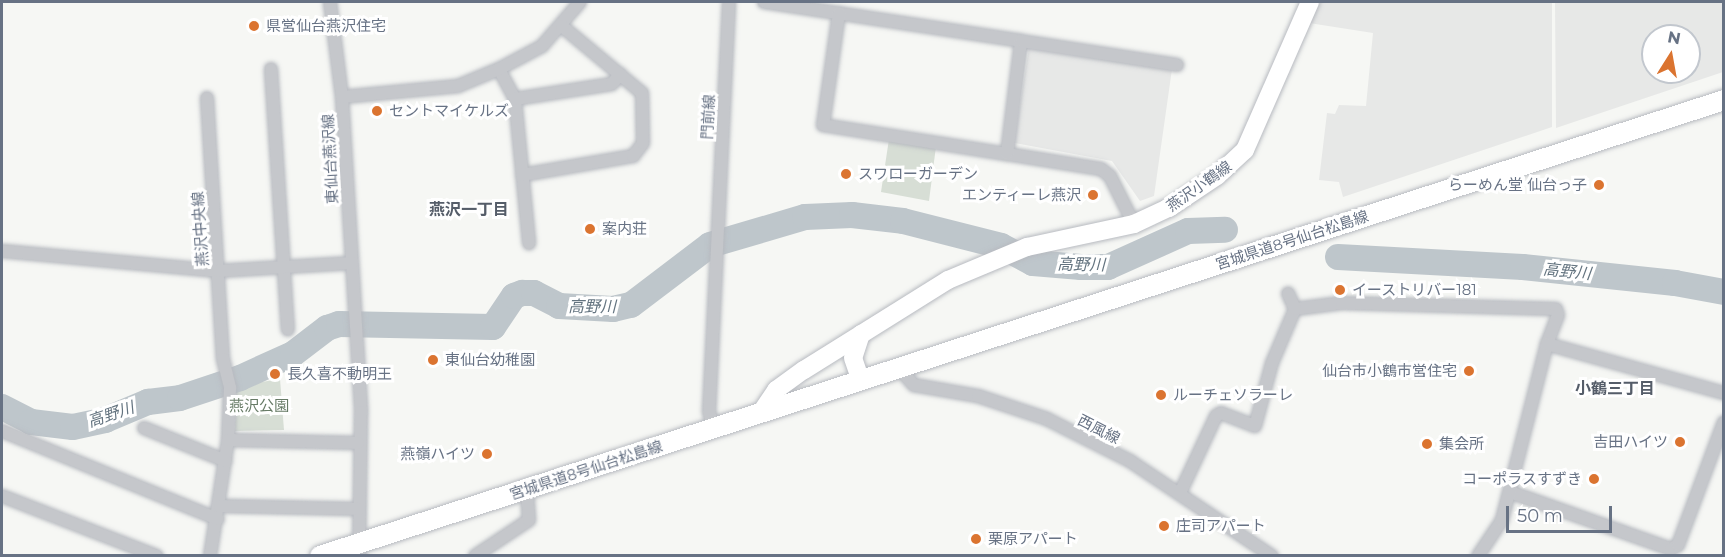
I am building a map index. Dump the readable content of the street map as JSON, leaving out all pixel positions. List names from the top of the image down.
{
  "streets": {
    "main road": ["宮城県道8号仙台松島線"],
    "street": [
      "門前線",
      "東仙台燕沢線",
      "燕沢小鶴線",
      "燕沢中央線",
      "西風線"
    ]
  },
  "crossings": [
    ["門前線", "宮城県道8号仙台松島線"],
    ["宮城県道8号仙台松島線", "西風線"]
  ],
  "districts": ["燕沢一丁目", "小鶴三丁目"],
  "water": ["高野川"],
  "parks": ["燕沢公園"],
  "places": [
    "県営仙台燕沢住宅",
    "セントマイケルズ",
    "スワローガーデン",
    "らーめん堂 仙台っ子",
    "エンティーレ燕沢",
    "案内荘",
    "イーストリバー181",
    "東仙台幼稚園",
    "仙台市小鶴市営住宅",
    "長久喜不動明王",
    "ルーチェソラーレ",
    "吉田ハイツ",
    "集会所",
    "燕嶺ハイツ",
    "コーポラスすずき",
    "庄司アパート",
    "栗原アパート"
  ],
  "scale_bar": "50 m",
  "north": "top"
}
